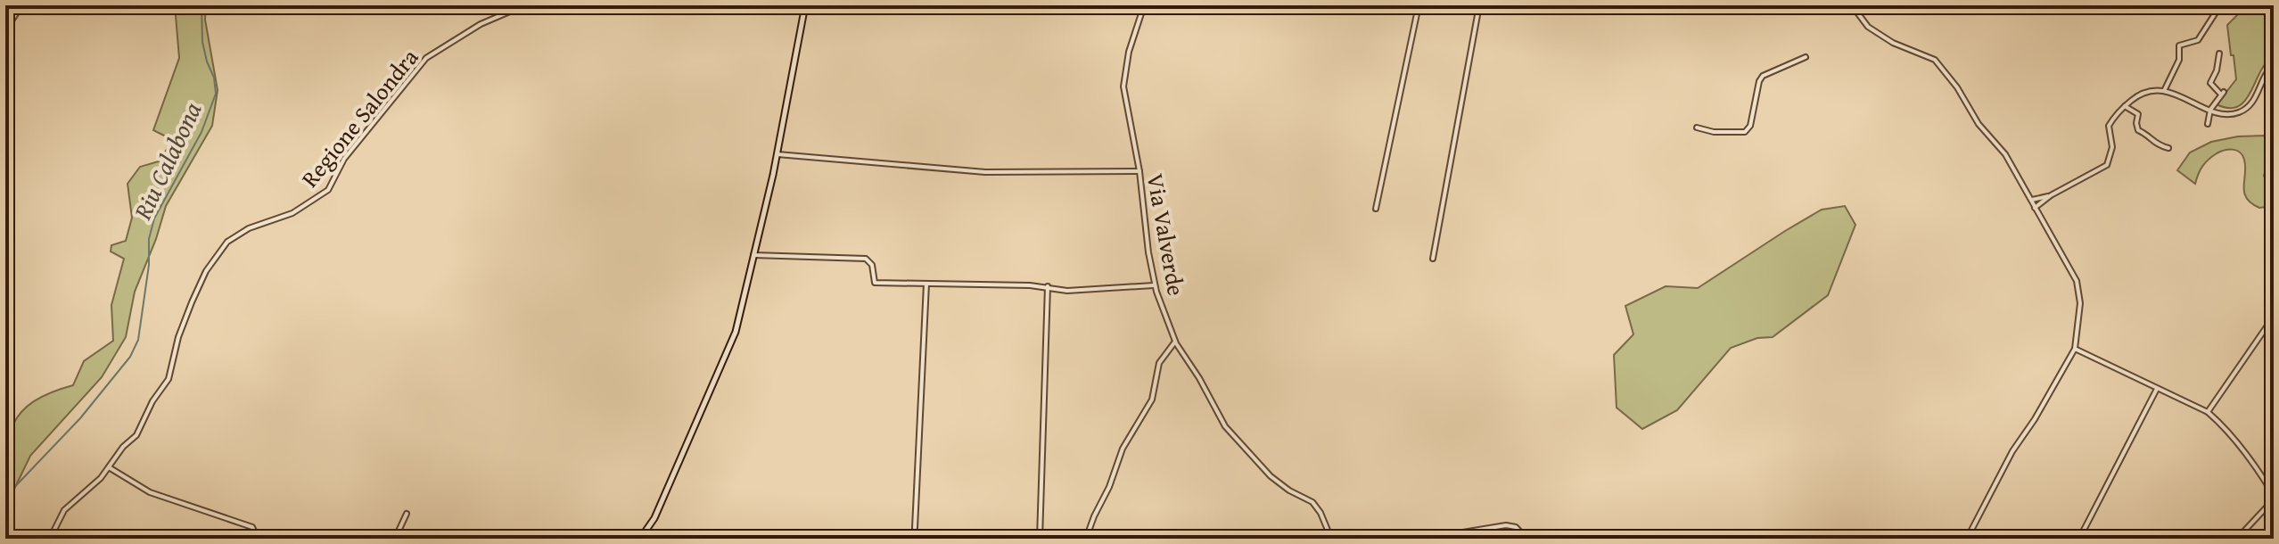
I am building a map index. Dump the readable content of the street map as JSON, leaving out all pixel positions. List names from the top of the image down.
{
  "streets": {
    "street": ["Regione Salondra", "Via Valverde"]
  },
  "water": ["Riu Calabona"]
}
